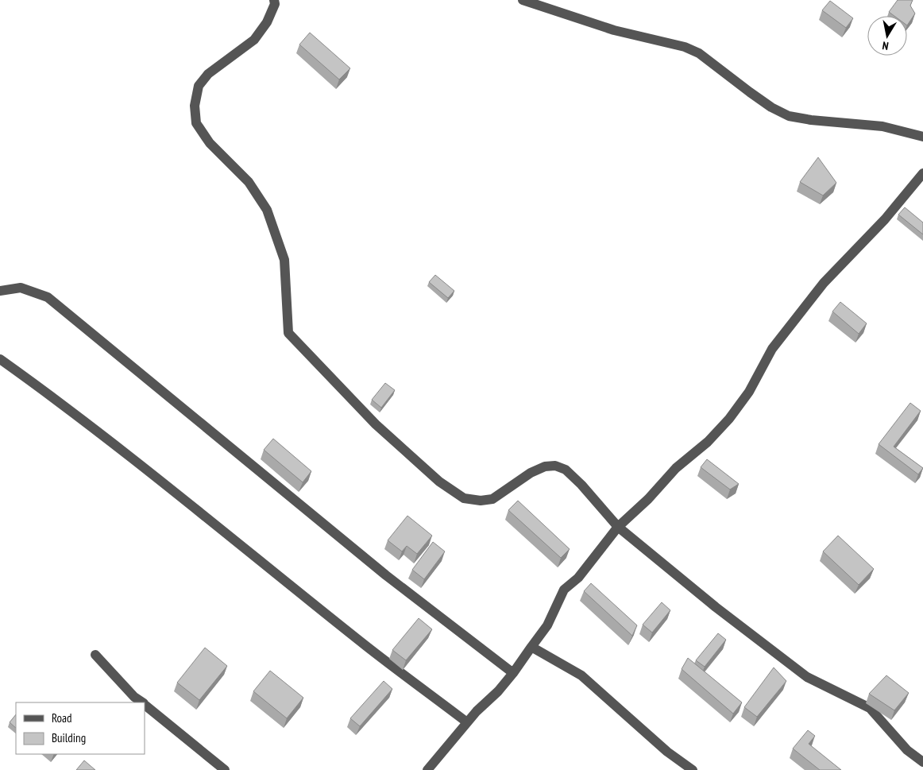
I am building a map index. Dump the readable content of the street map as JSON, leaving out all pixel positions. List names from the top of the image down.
{
  "legend": ["Road", "Building"],
  "north": "bottom"
}
